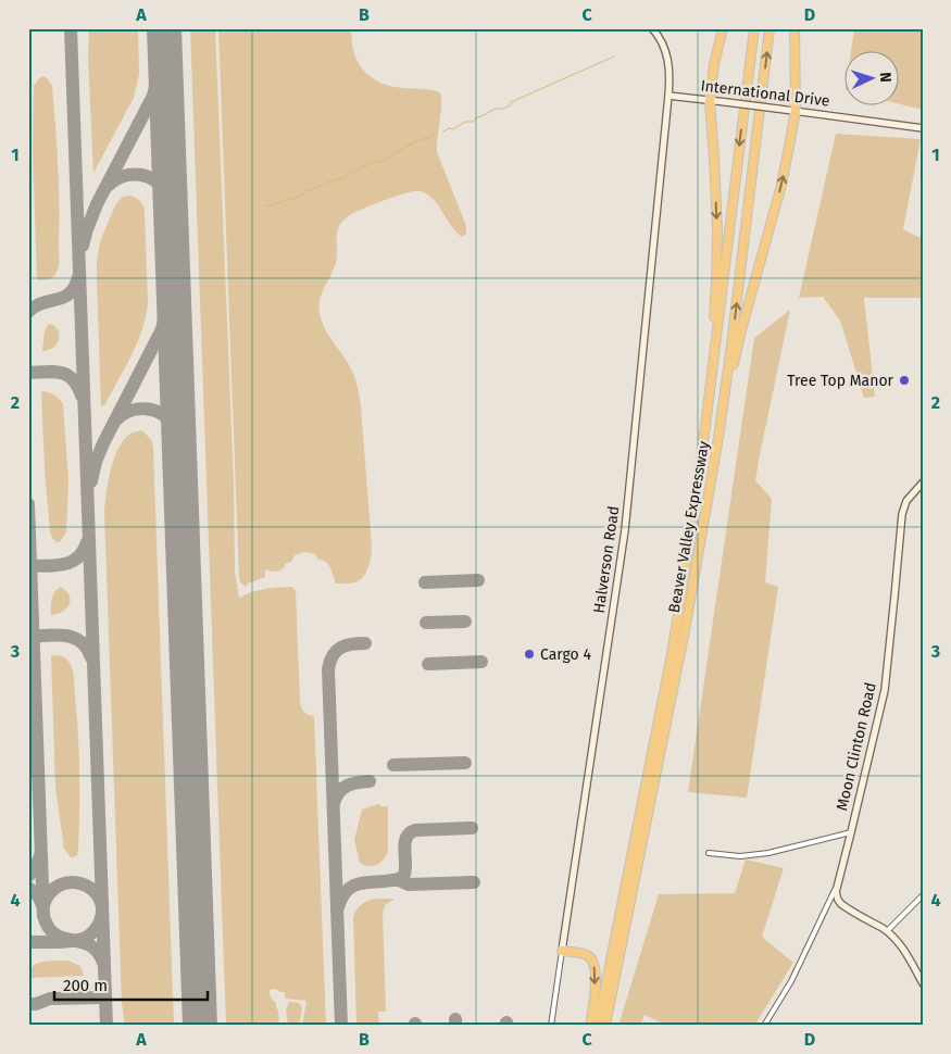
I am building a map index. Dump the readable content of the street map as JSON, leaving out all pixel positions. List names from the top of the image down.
{
  "streets": {
    "highway": ["Beaver Valley Expressway"],
    "street": ["International Drive", "Halverson Road", "Moon Clinton Road"]
  },
  "crossings": [
    ["International Drive", "Halverson Road"]
  ],
  "places": ["Tree Top Manor", "Cargo 4"],
  "scale_bar": "200 m",
  "north": "right",
  "grid": {
    "columns": [
      "A",
      "B",
      "C",
      "D"
    ],
    "rows": [
      "1",
      "2",
      "3",
      "4"
    ]
  }
}
